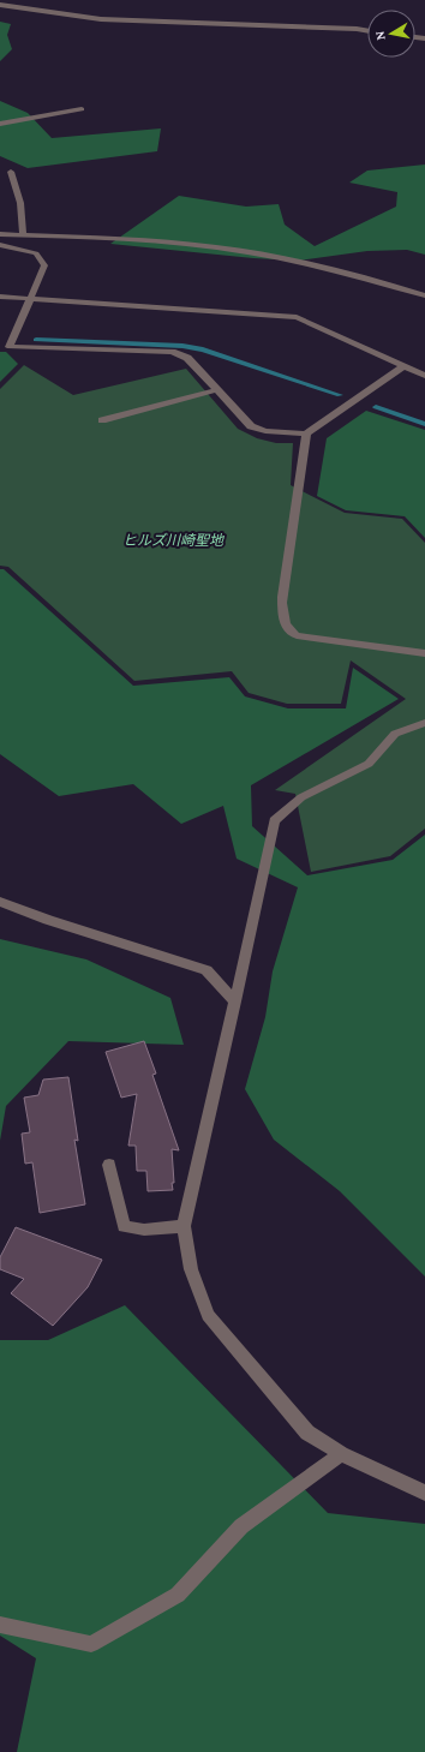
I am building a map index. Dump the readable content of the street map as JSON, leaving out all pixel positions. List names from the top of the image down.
{
  "parks": ["ヒルズ川崎聖地"],
  "north": "left"
}
